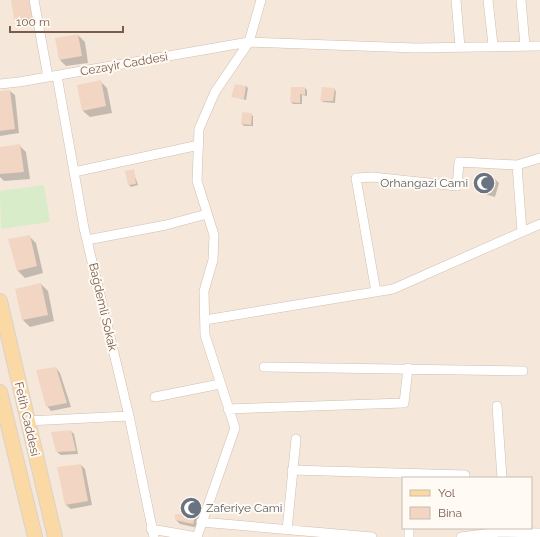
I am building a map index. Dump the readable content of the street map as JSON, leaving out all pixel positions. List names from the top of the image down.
{
  "streets": {
    "main road": ["Fetih Caddesi"],
    "street": ["Cezayir Caddesi", "Bağdemli Sokak"]
  },
  "crossings": [
    ["Cezayir Caddesi", "Bağdemli Sokak"]
  ],
  "places": {
    "mosque": ["Orhangazi Cami", "Zaferiye Cami"]
  },
  "legend": ["Yol", "Bina"],
  "scale_bar": "100 m"
}
